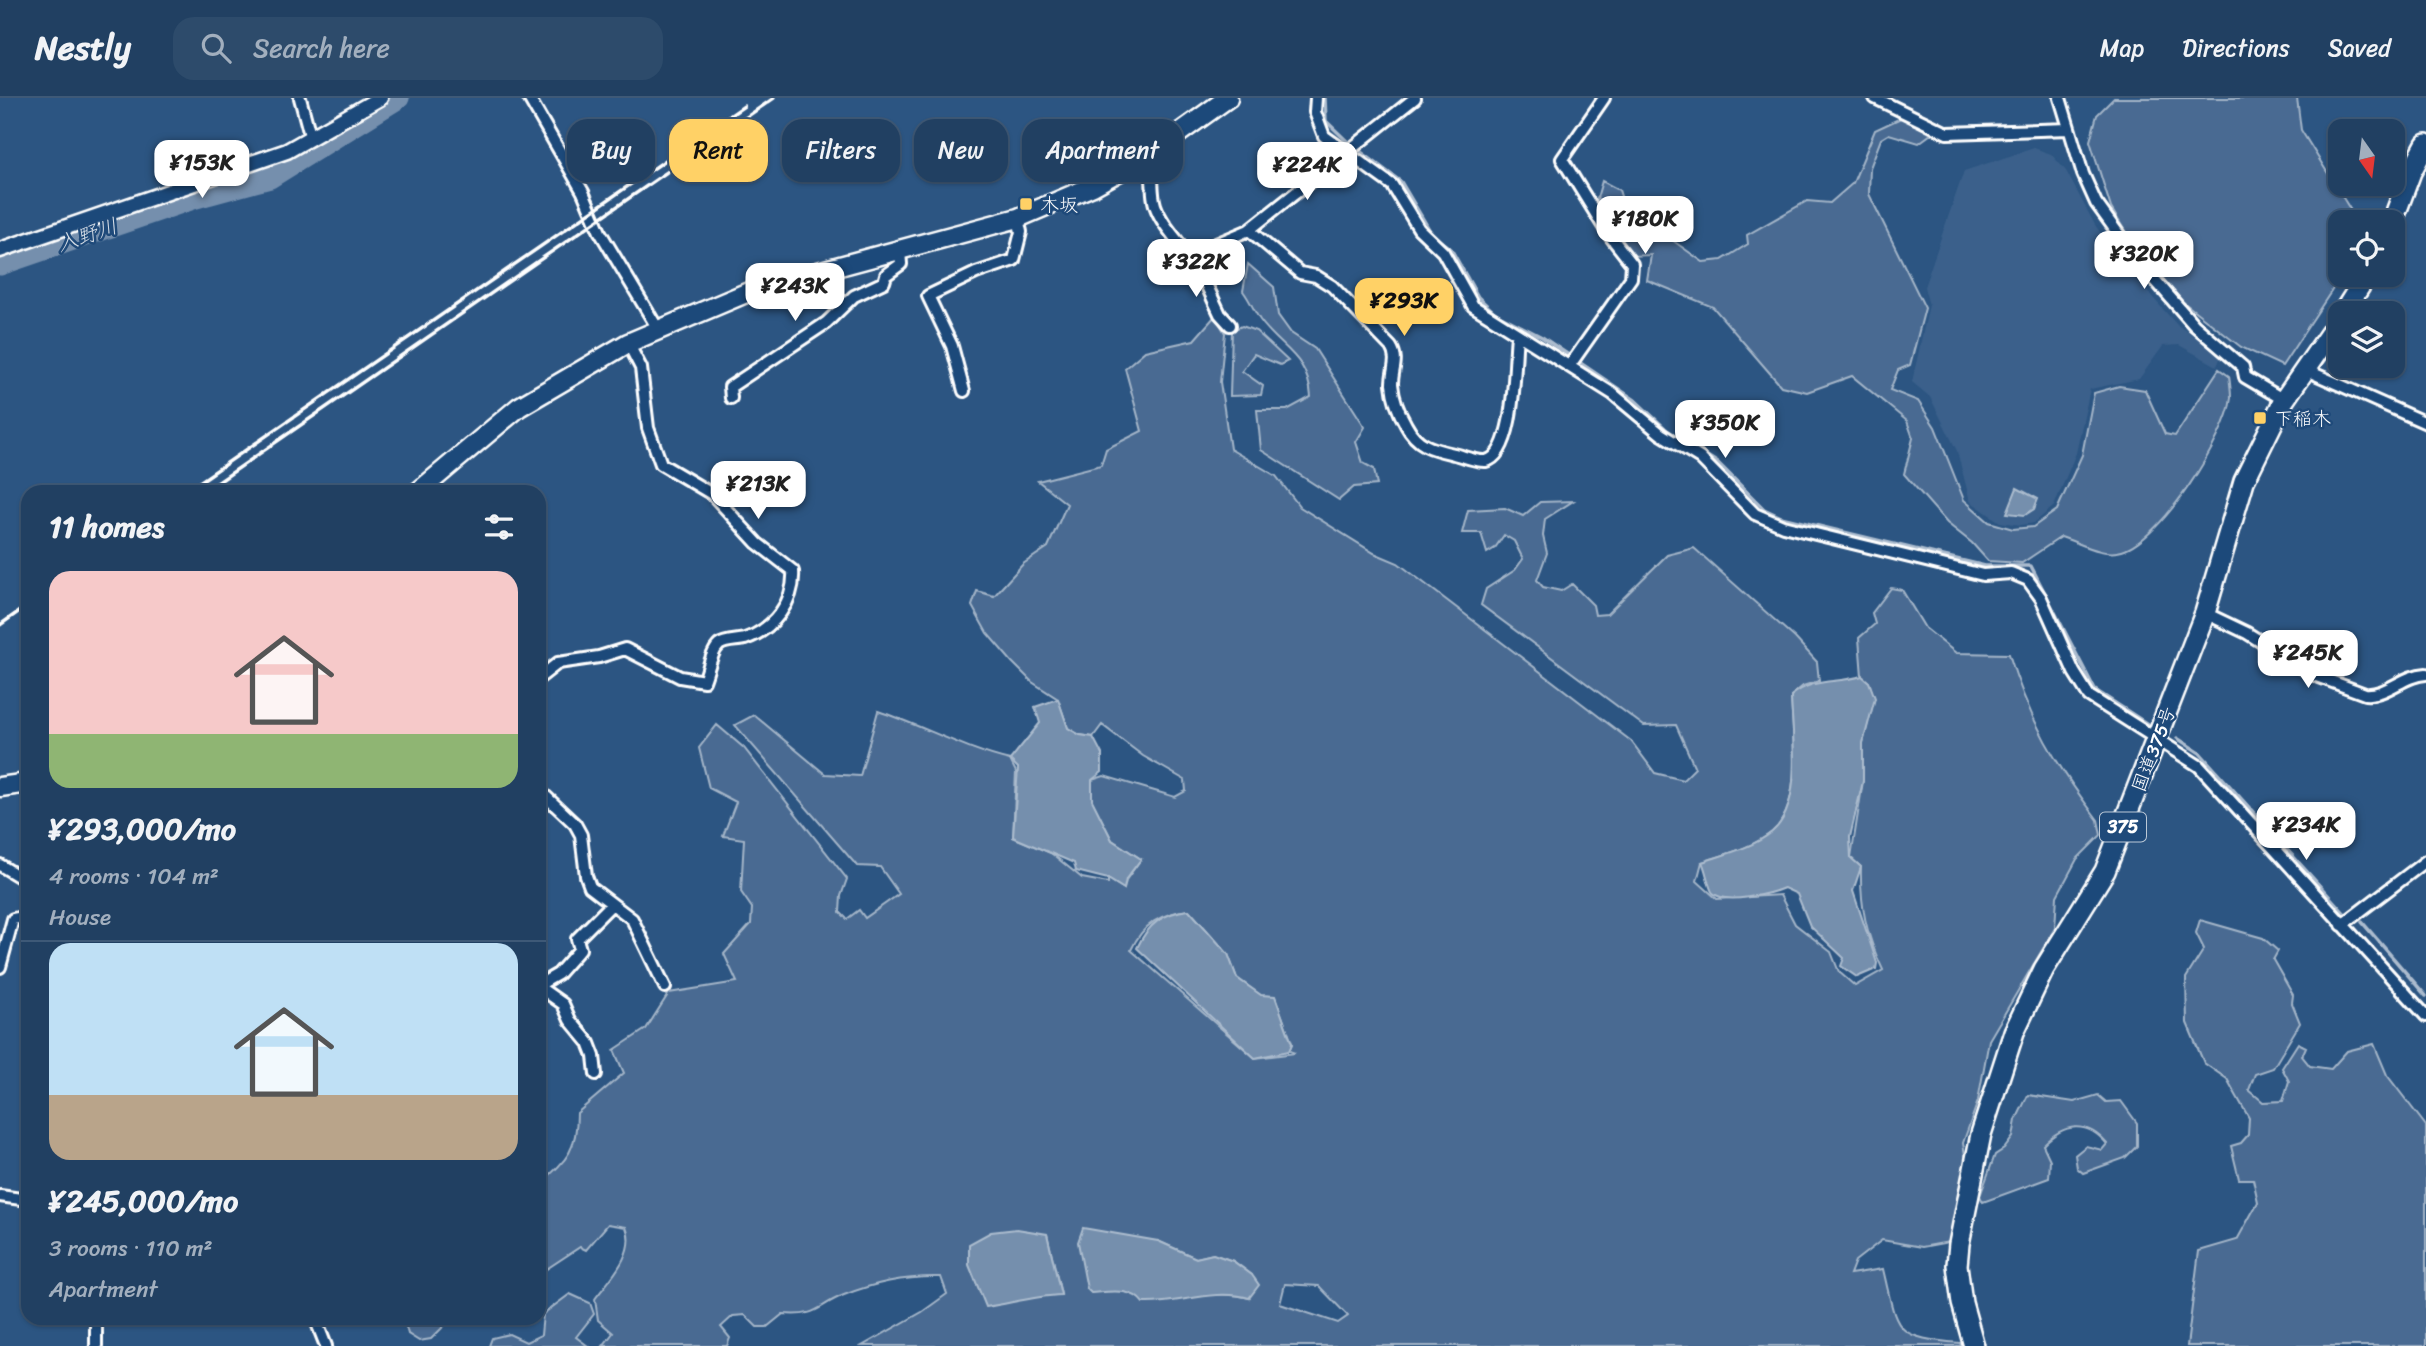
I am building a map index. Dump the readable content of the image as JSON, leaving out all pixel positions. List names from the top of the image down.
{
  "streets": {
    "highway": ["国道375号", "375"]
  },
  "water": ["入野川"],
  "places": {
    "transit": ["木坂", "下稲木"]
  },
  "north": "bottom",
  "page": {
    "header": "Nestly",
    "search": "Search here",
    "nav": ["Map", "Directions", "Saved"],
    "chip": [
      "Buy",
      "Rent",
      "Filters",
      "New",
      "Apartment"
    ],
    "price": [
      "¥153K",
      "¥224K",
      "¥180K",
      "¥320K",
      "¥322K",
      "¥243K",
      "¥293K",
      "¥350K",
      "¥213K",
      "¥245K",
      "¥234K"
    ],
    "heading": "11 homes",
    "list": [
      {
        "name": "¥293,000/mo",
        "note": "4 rooms · 104 m² · House"
      },
      {
        "name": "¥245,000/mo",
        "note": "3 rooms · 110 m² · Apartment"
      }
    ]
  }
}
